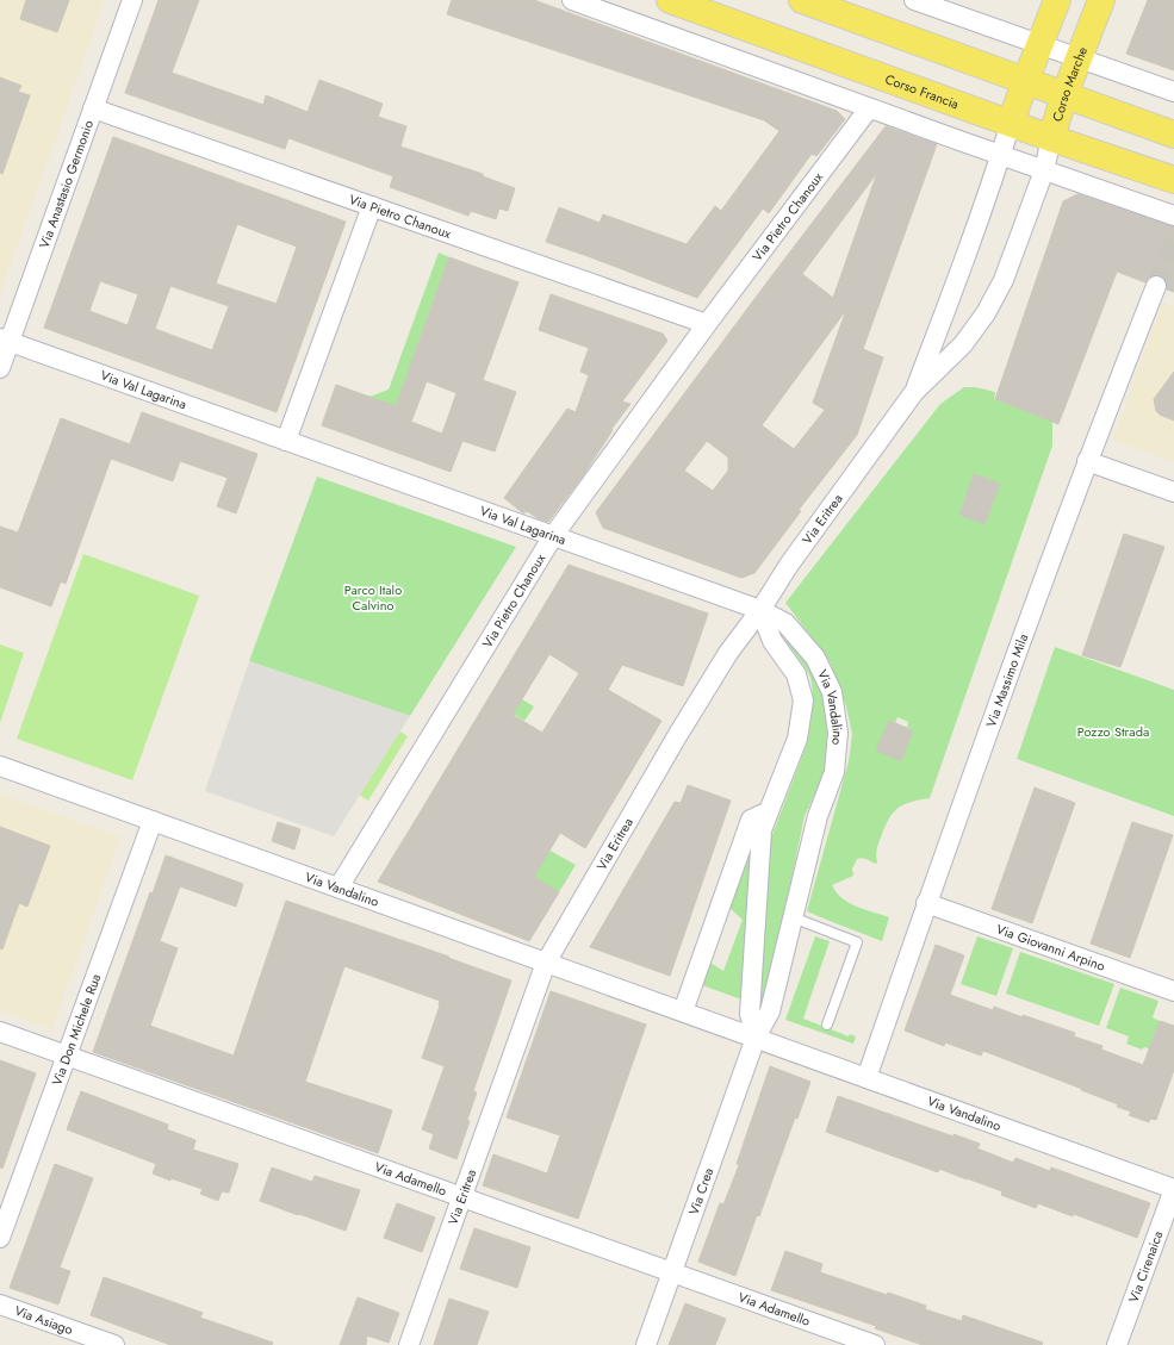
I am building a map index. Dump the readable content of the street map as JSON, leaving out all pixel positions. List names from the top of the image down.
{
  "streets": {
    "main road": ["Corso Marche", "Corso Francia"],
    "street": [
      "Via Anastasio Germonio",
      "Via Pietro Chanoux",
      "Via Val Lagarina",
      "Via Eritrea",
      "Via Massimo Mila",
      "Via Vandalino",
      "Via Giovanni Arpino",
      "Via Don Michele Rua",
      "Via Adamello",
      "Via Crea",
      "Via Cirenaica",
      "Via Asiago"
    ]
  },
  "crossings": [
    ["Corso Marche", "Corso Francia"],
    ["Via Anastasio Germonio", "Via Pietro Chanoux"],
    ["Via Anastasio Germonio", "Via Val Lagarina"],
    ["Via Pietro Chanoux", "Via Val Lagarina"],
    ["Via Pietro Chanoux", "Via Vandalino"],
    ["Via Val Lagarina", "Via Eritrea"],
    ["Via Val Lagarina", "Via Vandalino"],
    ["Via Eritrea", "Via Vandalino"],
    ["Via Eritrea", "Via Adamello"],
    ["Via Massimo Mila", "Via Vandalino"],
    ["Via Massimo Mila", "Via Giovanni Arpino"],
    ["Via Vandalino", "Via Don Michele Rua"],
    ["Via Vandalino", "Via Crea"],
    ["Via Vandalino", "Via Cirenaica"],
    ["Via Don Michele Rua", "Via Adamello"],
    ["Via Adamello", "Via Crea"]
  ],
  "parks": ["Parco Italo Calvino", "Pozzo Strada"]
}
